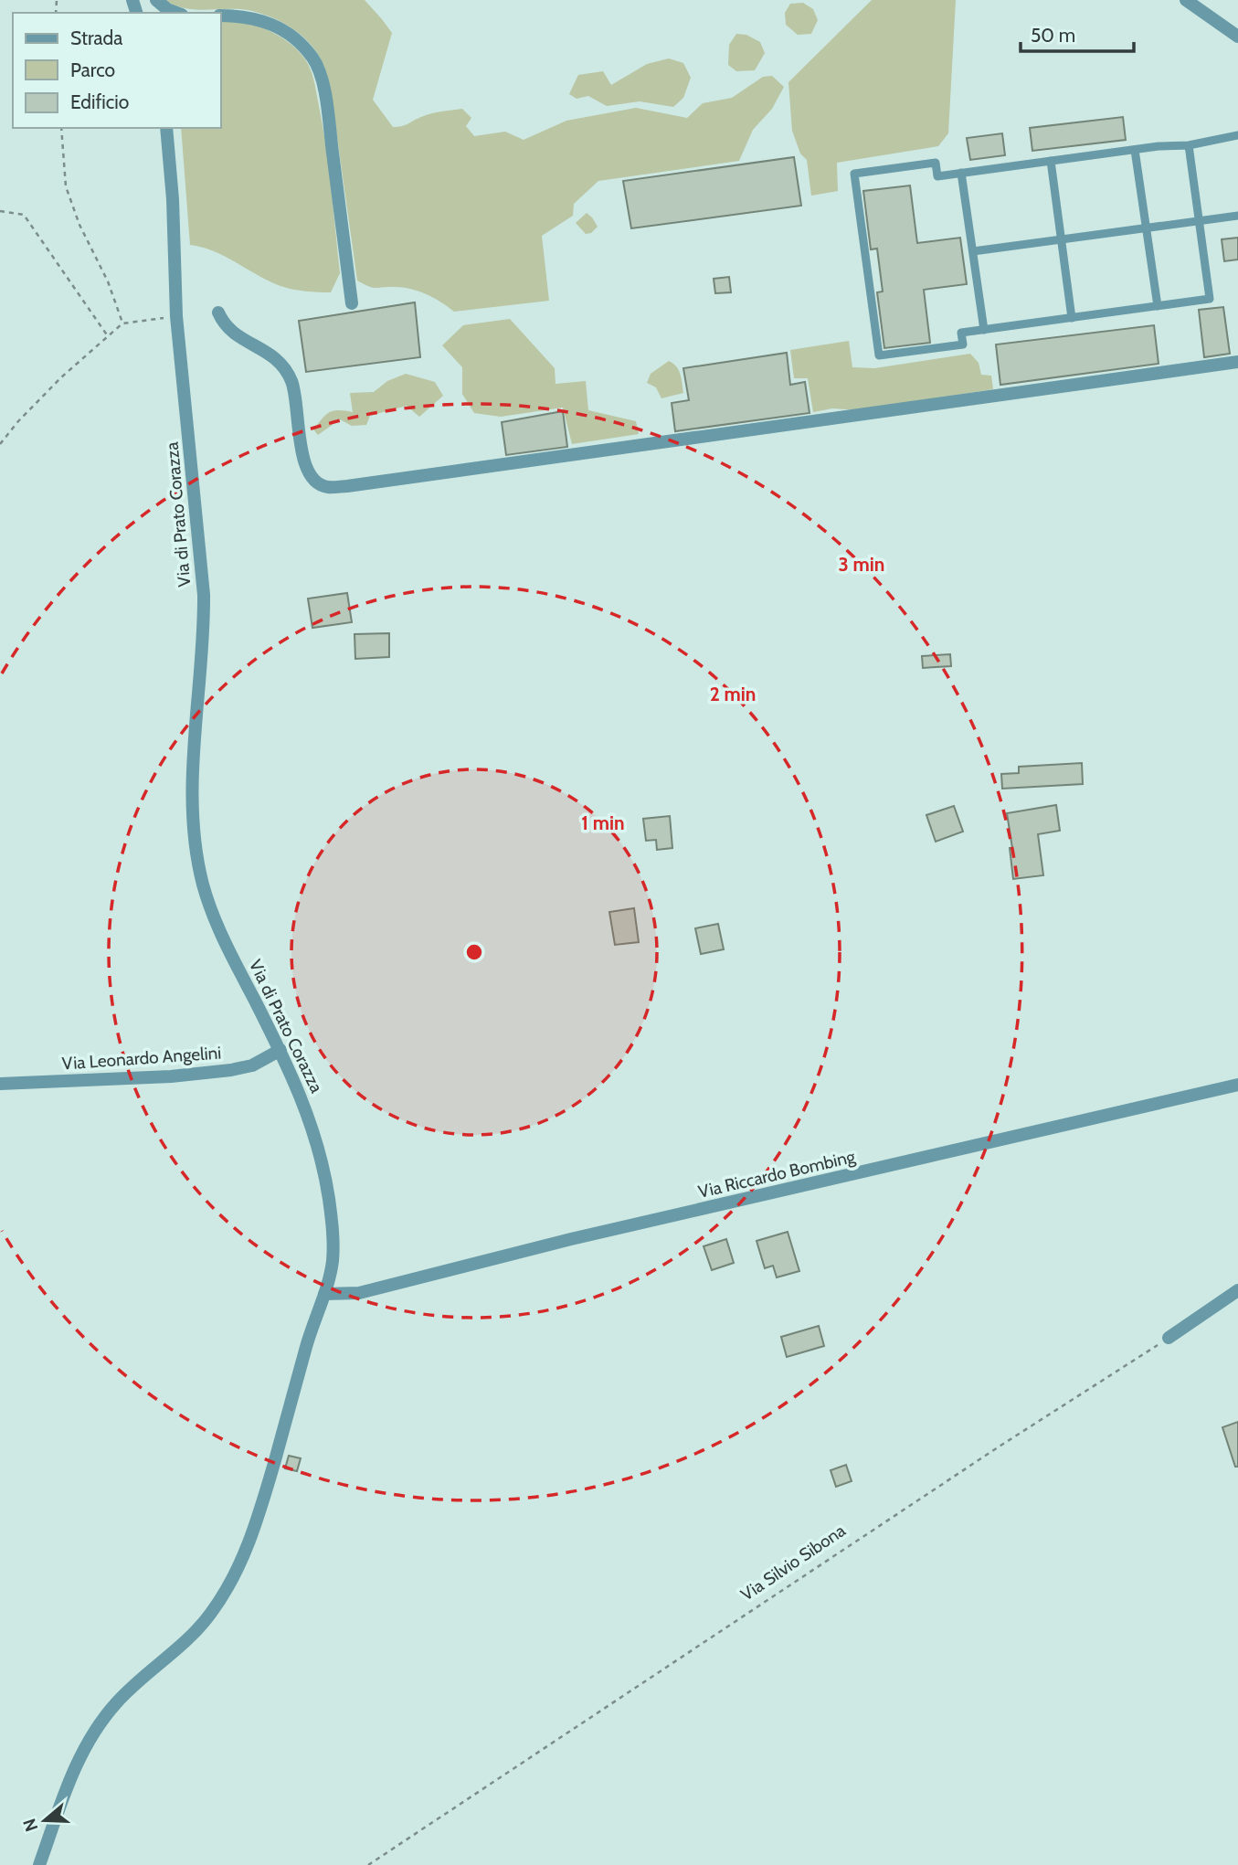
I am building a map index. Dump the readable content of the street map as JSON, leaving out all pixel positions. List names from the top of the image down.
{
  "streets": {
    "street": ["Via di Prato Corazza", "Via Leonardo Angelini", "Via Riccardo Bombing"],
    "path": ["Via Silvio Sibona"]
  },
  "crossings": [
    ["Via di Prato Corazza", "Via Leonardo Angelini"],
    ["Via di Prato Corazza", "Via Riccardo Bombing"]
  ],
  "legend": ["Strada", "Parco", "Edificio"],
  "scale_bar": "50 m",
  "north": "left",
  "rings": ["3 min", "2 min", "1 min"]
}
